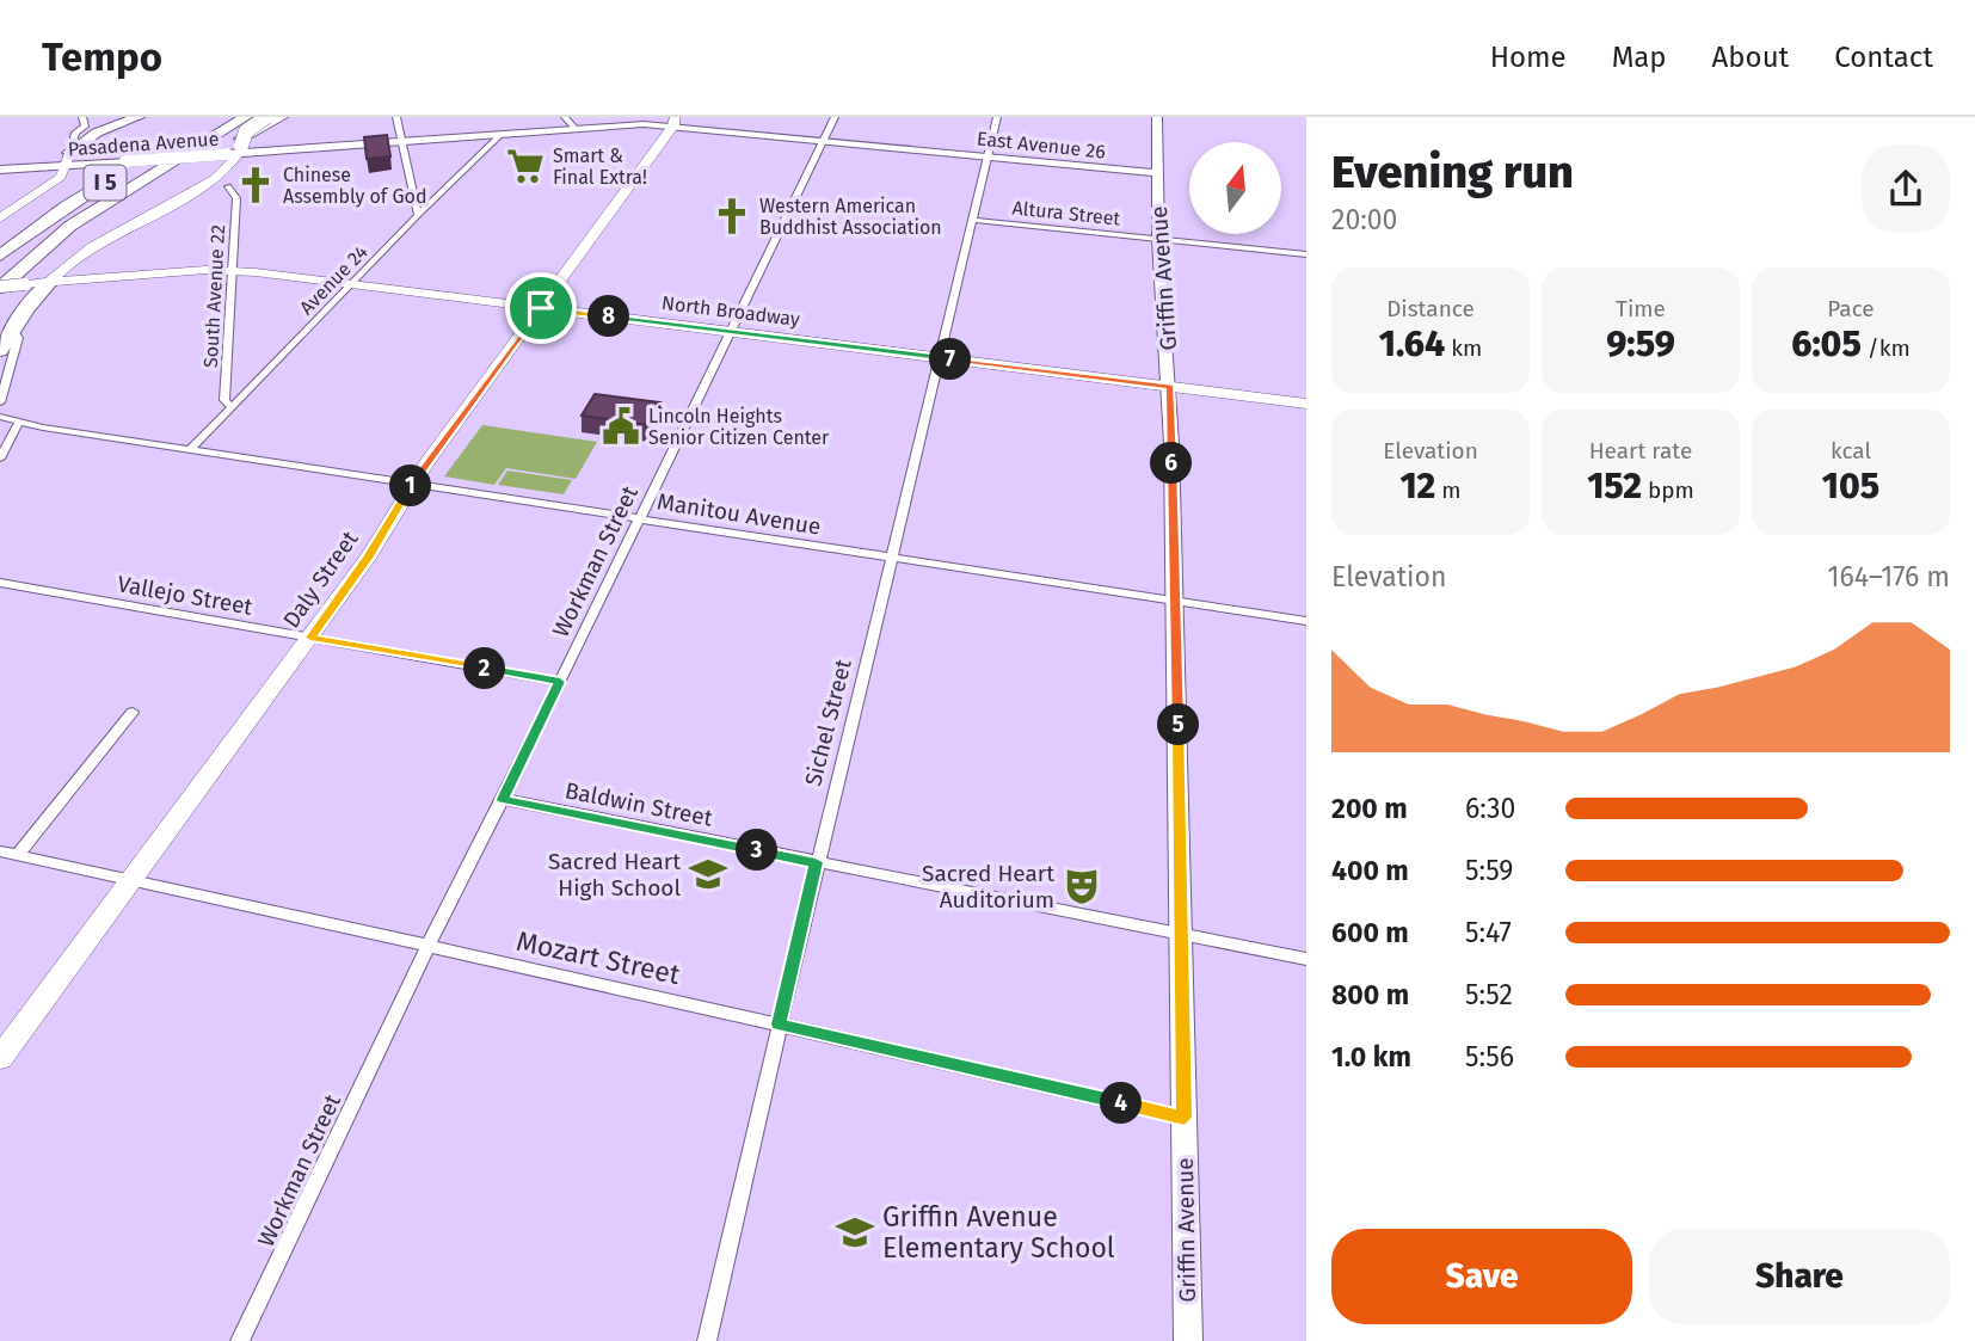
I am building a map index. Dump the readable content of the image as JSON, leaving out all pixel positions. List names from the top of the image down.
{
  "streets": {
    "highway": ["I 5"],
    "main road": [
      "Pasadena Avenue",
      "East Avenue 26",
      "Griffin Avenue",
      "North Broadway",
      "Daly Street"
    ],
    "street": [
      "Altura Street",
      "Avenue 24",
      "South Avenue 22",
      "Manitou Avenue",
      "Workman Street",
      "Vallejo Street",
      "Sichel Street",
      "Baldwin Street",
      "Mozart Street"
    ]
  },
  "crossings": [
    ["Pasadena Avenue", "East Avenue 26"],
    ["Pasadena Avenue", "Avenue 24"],
    ["Pasadena Avenue", "Daly Street"],
    ["East Avenue 26", "Griffin Avenue"],
    ["East Avenue 26", "Workman Street"],
    ["East Avenue 26", "Daly Street"],
    ["East Avenue 26", "Sichel Street"],
    ["I 5", "North Broadway"],
    ["Altura Street", "Griffin Avenue"],
    ["Altura Street", "Sichel Street"],
    ["Griffin Avenue", "North Broadway"],
    ["Griffin Avenue", "Manitou Avenue"],
    ["Griffin Avenue", "Baldwin Street"],
    ["Griffin Avenue", "Mozart Street"],
    ["Avenue 24", "South Avenue 22"],
    ["Avenue 24", "North Broadway"],
    ["Avenue 24", "Manitou Avenue"],
    ["South Avenue 22", "North Broadway"],
    ["North Broadway", "Workman Street"],
    ["North Broadway", "Daly Street"],
    ["North Broadway", "Sichel Street"],
    ["Manitou Avenue", "Workman Street"],
    ["Manitou Avenue", "Daly Street"],
    ["Manitou Avenue", "Sichel Street"],
    ["Workman Street", "Vallejo Street"],
    ["Workman Street", "Baldwin Street"],
    ["Workman Street", "Mozart Street"],
    ["Daly Street", "Vallejo Street"],
    ["Daly Street", "Mozart Street"],
    ["Sichel Street", "Baldwin Street"],
    ["Sichel Street", "Mozart Street"]
  ],
  "places": {
    "supermarket": ["Smart & Final Extra!"],
    "church": ["Chinese Assembly of God", "Western American Buddhist Association"],
    "public building": ["Lincoln Heights Senior Citizen Center"],
    "school or university": ["Sacred Heart High School", "Griffin Avenue Elementary School"],
    "theatre": ["Sacred Heart Auditorium"]
  },
  "north": "top",
  "page": {
    "header": "Tempo",
    "nav": [
      "Home",
      "Map",
      "About",
      "Contact"
    ],
    "heading": ["Evening run", "20:00"],
    "stats": [
      ["Distance", "1.64 km"],
      ["Time", "9:59"],
      ["Pace", "6:05 /km"],
      ["Elevation", "12 m"],
      ["Heart rate", "152 bpm"],
      ["kcal", "105"]
    ],
    "pins": [
      "8",
      "7",
      "6",
      "1",
      "2",
      "5",
      "3",
      "4"
    ],
    "chart": ["Elevation", "164–176 m"],
    "list": [
      {
        "name": "200 m",
        "note": "6:30"
      },
      {
        "name": "400 m",
        "note": "5:59"
      },
      {
        "name": "600 m",
        "note": "5:47"
      },
      {
        "name": "800 m",
        "note": "5:52"
      },
      {
        "name": "1.0 km",
        "note": "5:56"
      }
    ],
    "buttons": ["Save", "Share"]
  }
}
